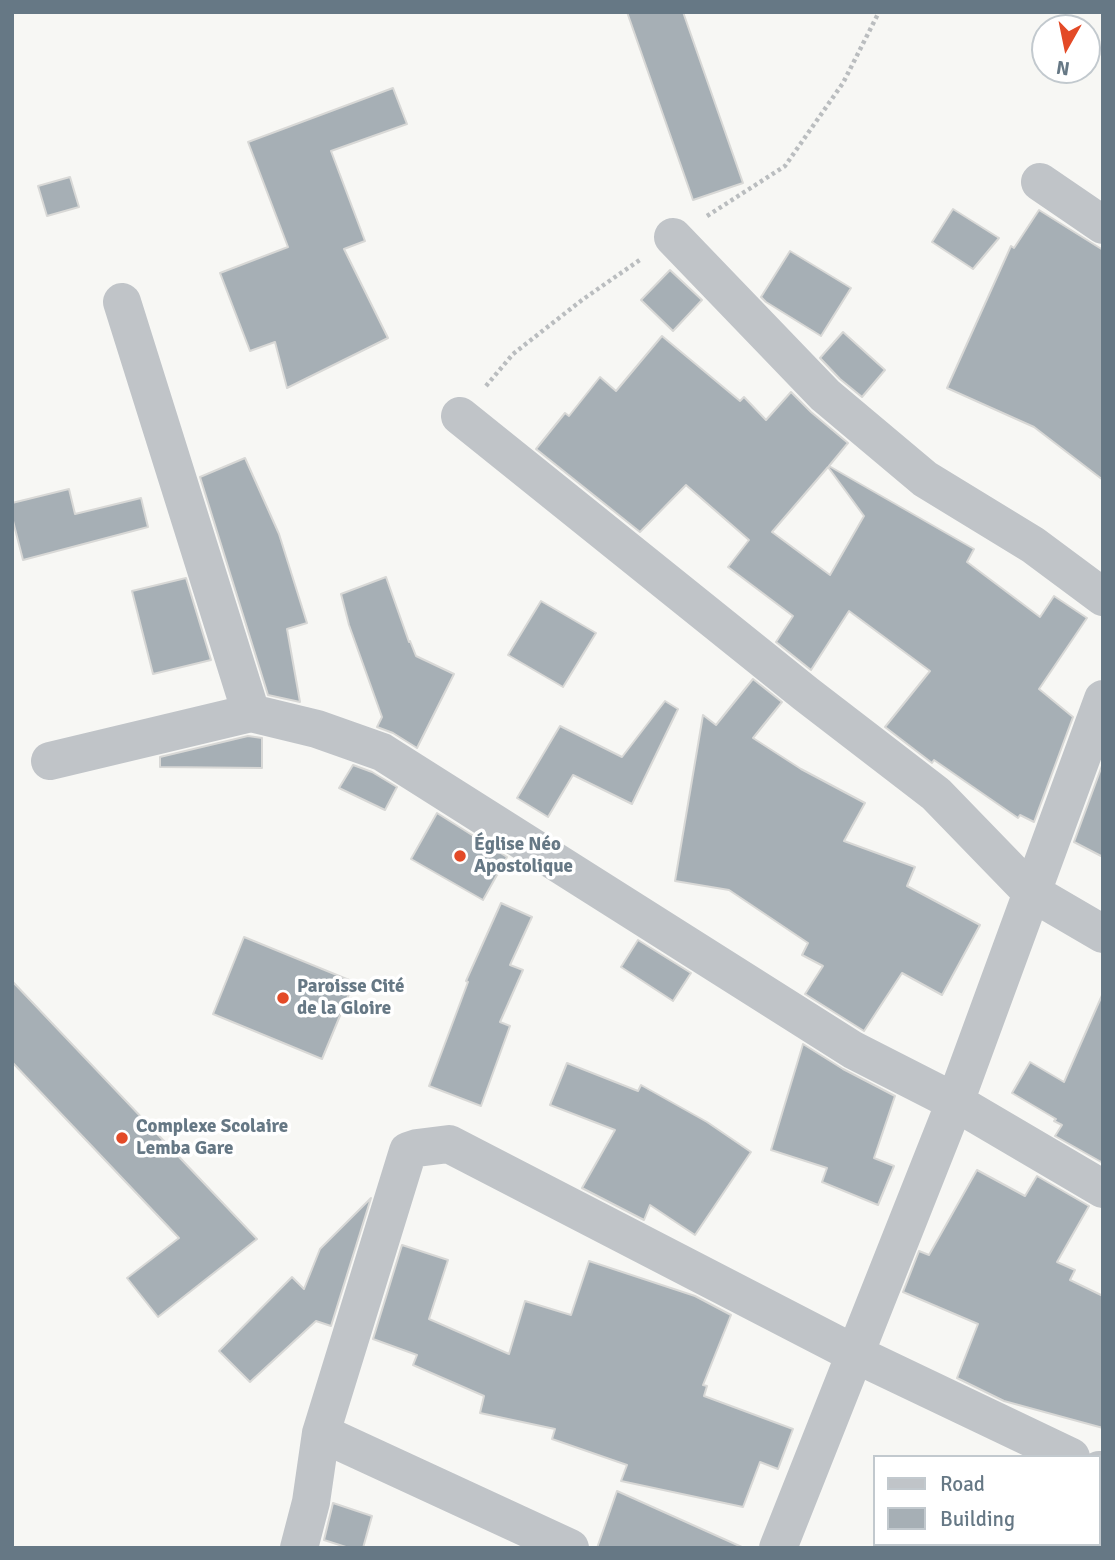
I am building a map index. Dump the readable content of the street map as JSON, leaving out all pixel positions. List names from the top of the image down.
{
  "places": ["Église Néo Apostolique", "Paroisse Cité de la Gloire", "Complexe Scolaire Lemba Gare"],
  "legend": ["Road", "Building"],
  "north": "bottom"
}
